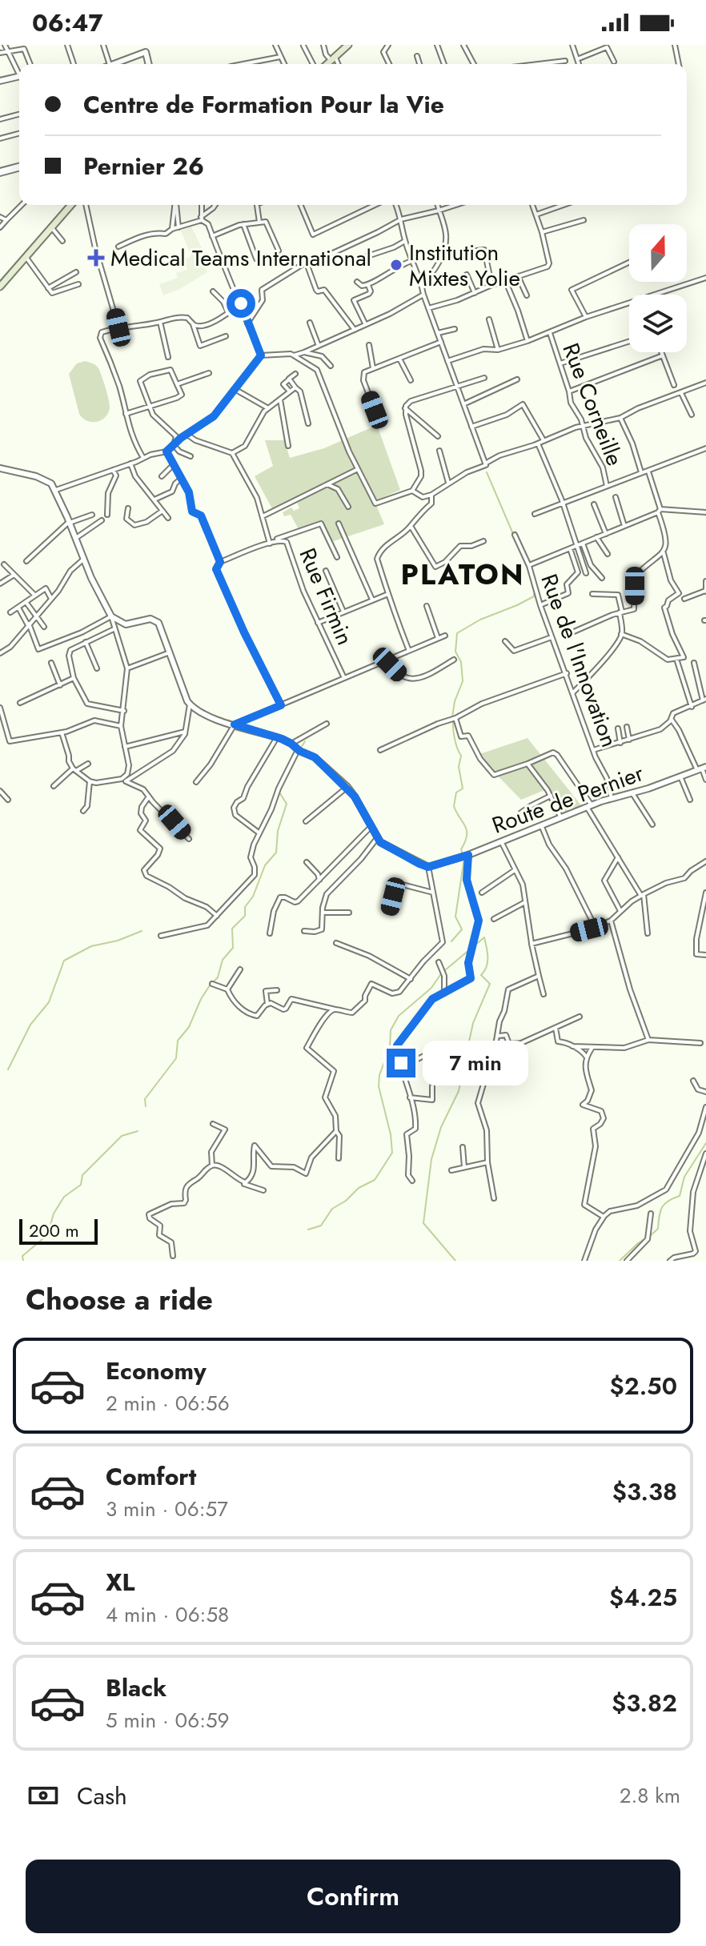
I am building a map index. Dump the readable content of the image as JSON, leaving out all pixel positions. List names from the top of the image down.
{
  "streets": {
    "street": [
      "Rue Corneille",
      "Rue Firmin",
      "Rue de l'Innovation",
      "Route de Pernier"
    ]
  },
  "crossings": [
    ["Rue de l'Innovation", "Route de Pernier"]
  ],
  "districts": ["PLATON"],
  "places": {
    "health": ["Medical Teams International"],
    "other": ["Institution Mixtes Yolie"]
  },
  "scale_bar": "200 m",
  "north": "top",
  "page": {
    "status": "06:47",
    "banner": ["Centre de Formation Pour la Vie", "Pernier 26"],
    "bubble": "7 min",
    "scale": "200 m",
    "heading": "Choose a ride",
    "list": [
      {
        "name": "Economy",
        "note": "2 min · 06:56",
        "value": "$2.50"
      },
      {
        "name": "Comfort",
        "note": "3 min · 06:57",
        "value": "$3.38"
      },
      {
        "name": "XL",
        "note": "4 min · 06:58",
        "value": "$4.25"
      },
      {
        "name": "Black",
        "note": "5 min · 06:59",
        "value": "$3.82"
      }
    ],
    "pay": ["Cash", "2.8 km"],
    "buttons": "Confirm"
  }
}
